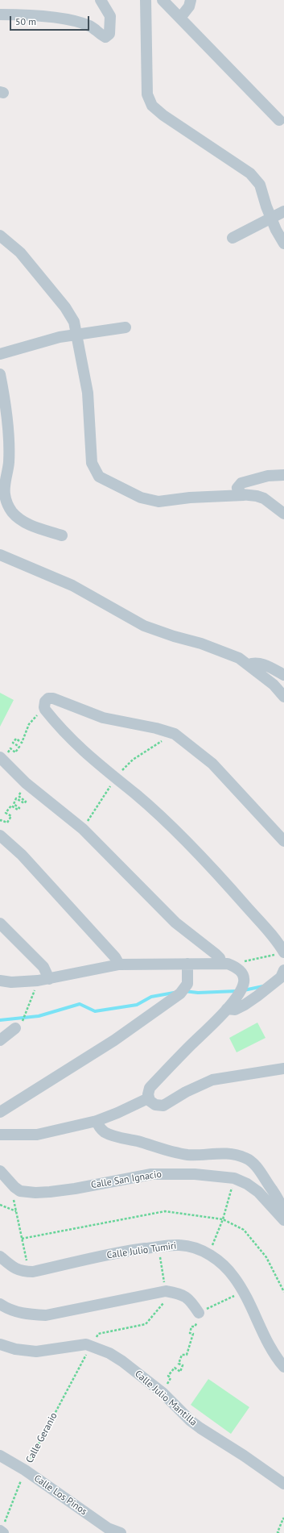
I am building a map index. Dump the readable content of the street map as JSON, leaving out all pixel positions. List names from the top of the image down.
{
  "streets": {
    "street": [
      "Calle San Ignacio",
      "Calle Julio Tumiri",
      "Calle Julio Mantilla",
      "Calle Los Pinos"
    ],
    "path": ["Calle Geranio"]
  },
  "crossings": [
    ["Calle Julio Mantilla", "Calle Geranio"],
    ["Calle Geranio", "Calle Los Pinos"]
  ],
  "scale_bar": "50 m"
}
